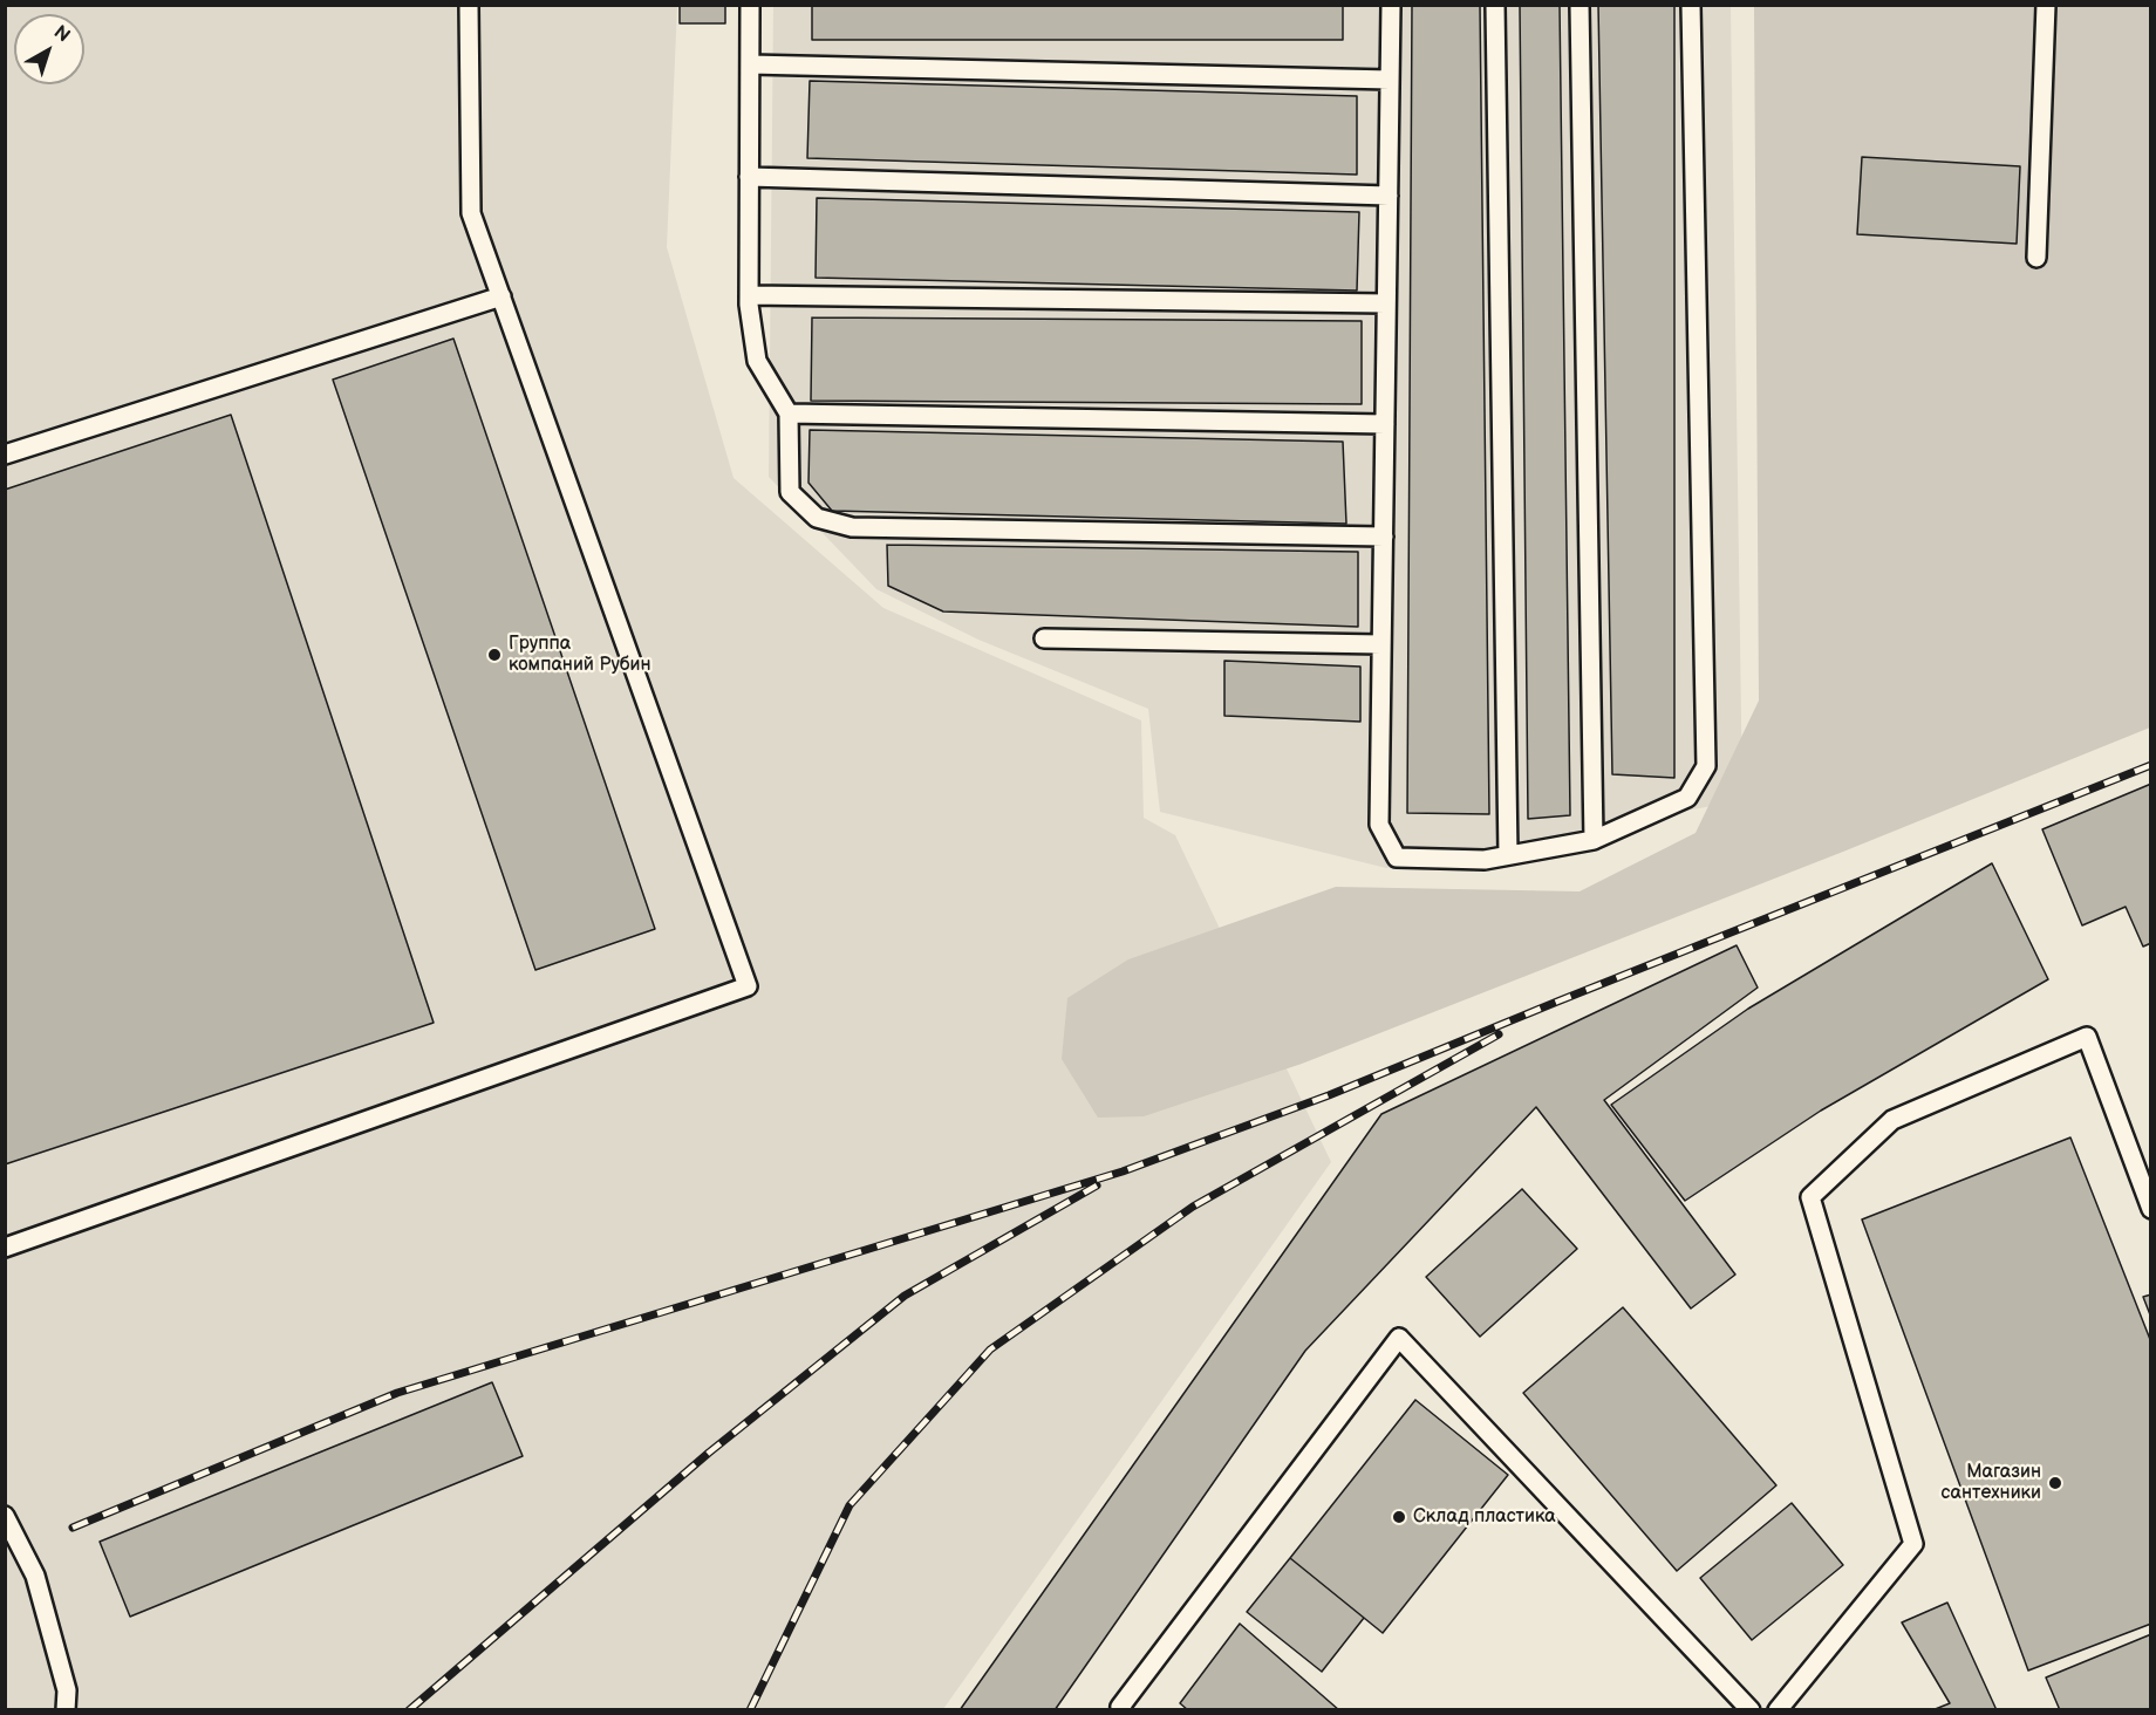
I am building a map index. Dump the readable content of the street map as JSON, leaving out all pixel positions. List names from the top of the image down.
{
  "places": ["Группа компаний Рубин", "Магазин сантехники", "Склад пластика"],
  "north": "top right"
}
